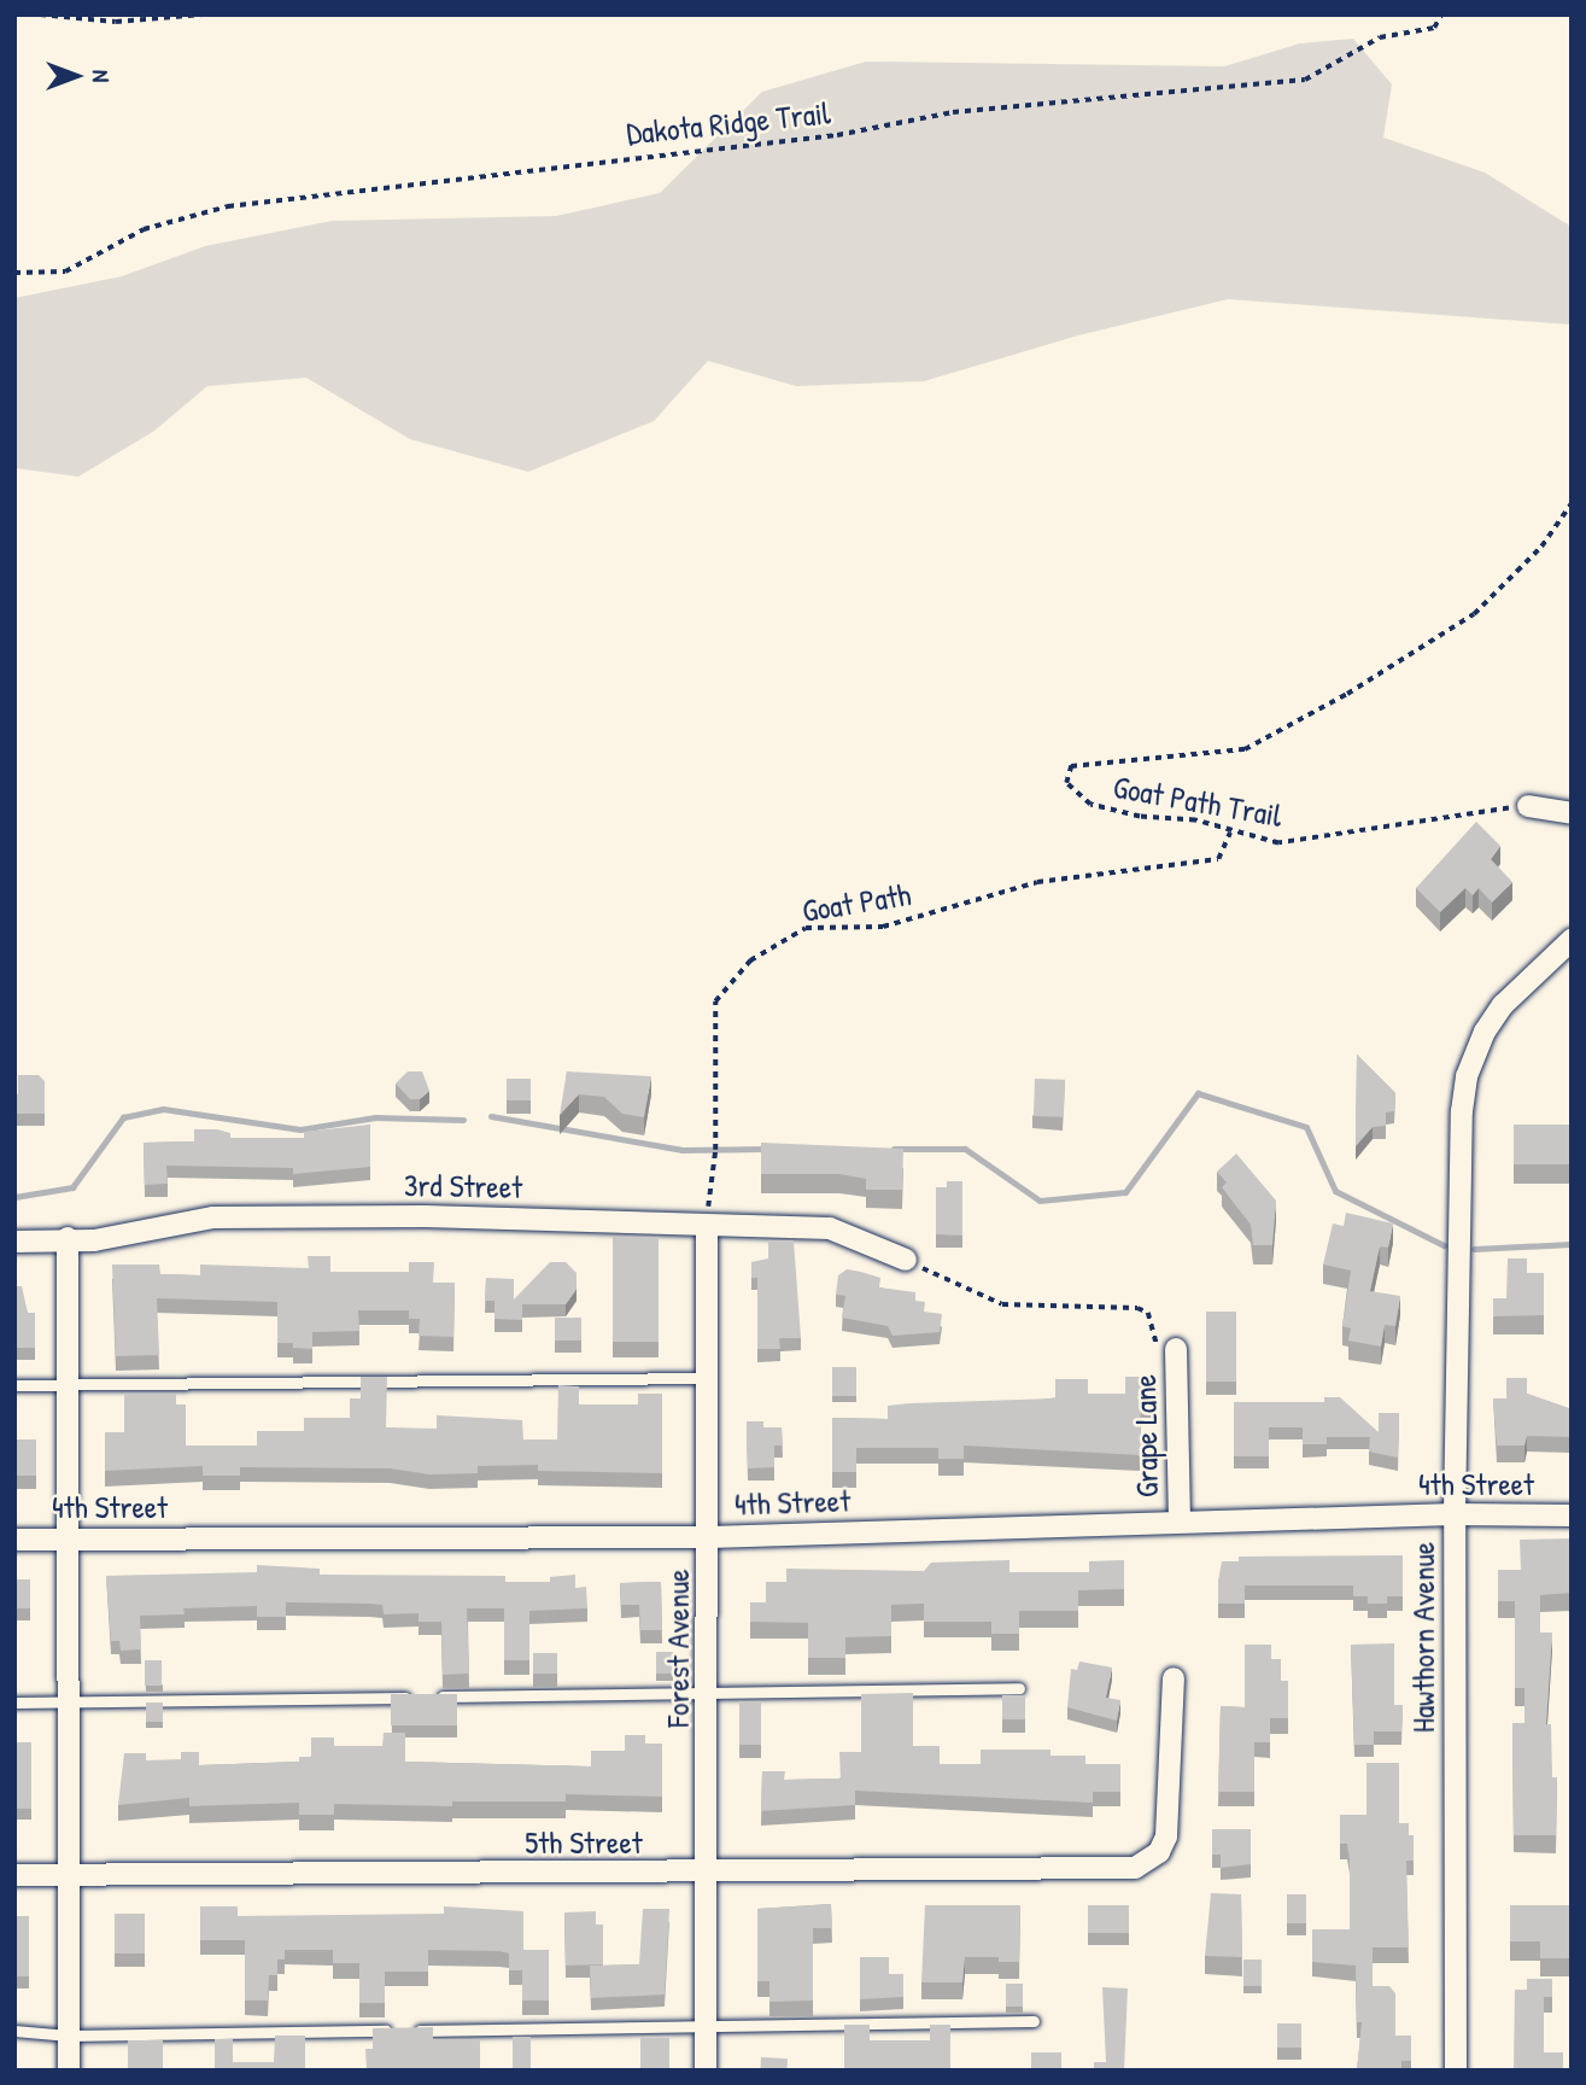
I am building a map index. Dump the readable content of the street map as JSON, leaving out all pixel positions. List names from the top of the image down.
{
  "streets": {
    "street": [
      "3rd Street",
      "Grape Lane",
      "4th Street",
      "Hawthorn Avenue",
      "Forest Avenue",
      "5th Street"
    ],
    "path": ["Dakota Ridge Trail", "Goat Path Trail", "Goat Path"]
  },
  "crossings": [
    ["Goat Path Trail", "Goat Path"],
    ["Goat Path", "3rd Street"],
    ["Goat Path", "Forest Avenue"],
    ["3rd Street", "Forest Avenue"],
    ["Grape Lane", "4th Street"],
    ["4th Street", "Hawthorn Avenue"],
    ["4th Street", "Forest Avenue"],
    ["Forest Avenue", "5th Street"]
  ],
  "north": "right"
}
